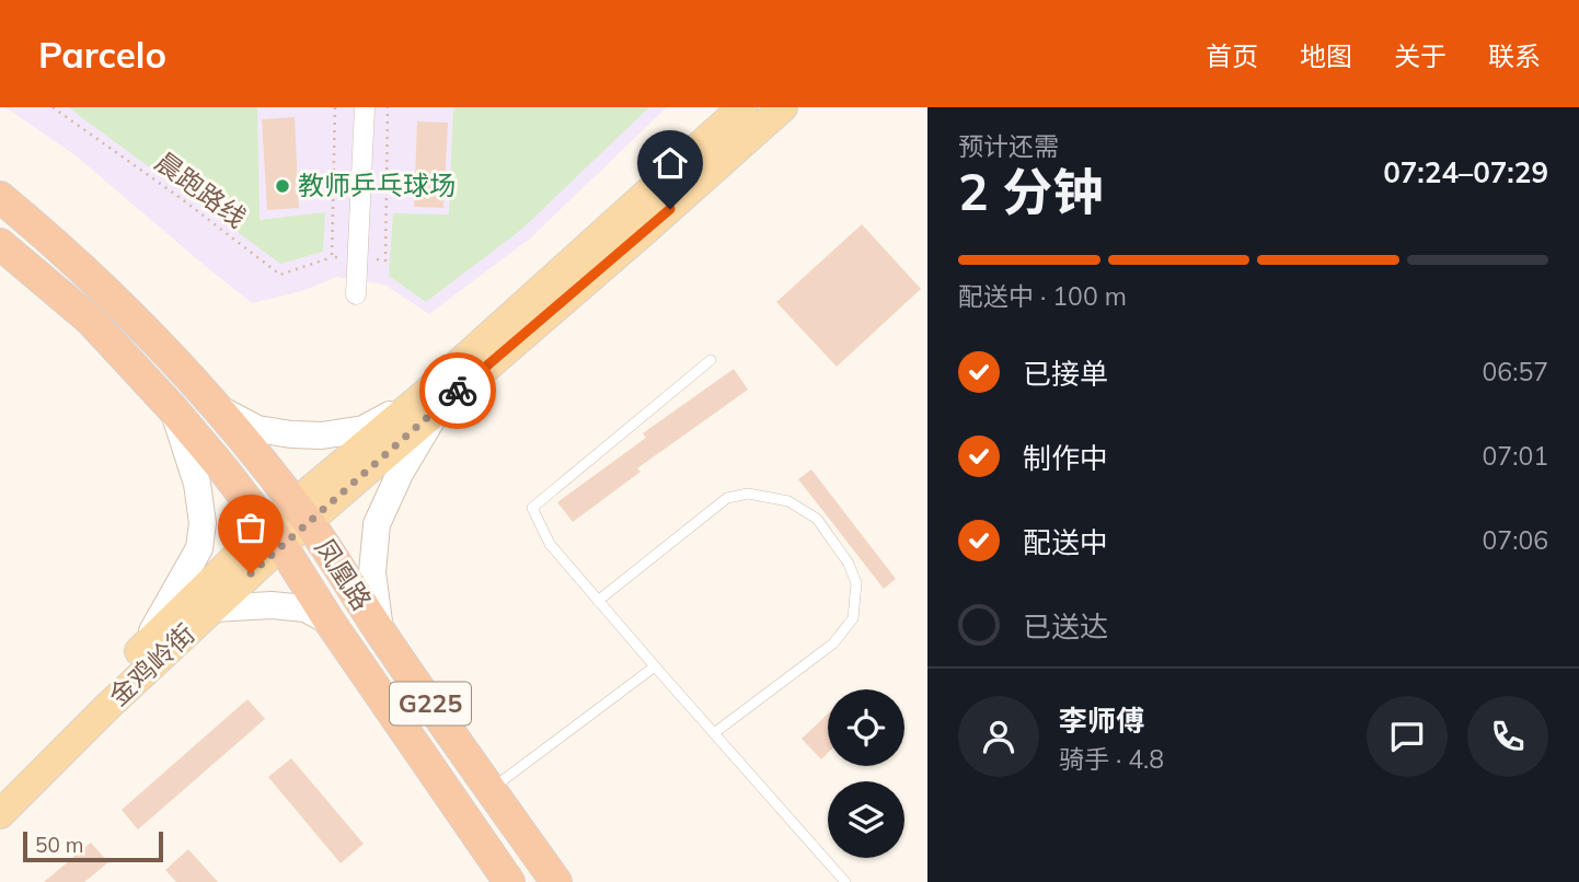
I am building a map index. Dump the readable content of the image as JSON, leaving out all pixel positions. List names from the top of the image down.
{
  "streets": {
    "highway": ["凤凰路", "G225"],
    "main road": ["金鸡岭街"],
    "path": ["晨跑路线"]
  },
  "crossings": [
    ["凤凰路", "金鸡岭街"]
  ],
  "places": ["教师乒乓球场"],
  "scale_bar": "50 m",
  "page": {
    "header": "Parcelo",
    "nav": [
      "首页",
      "地图",
      "关于",
      "联系"
    ],
    "heading": ["2 分钟", "预计还需", "07:24–07:29"],
    "panel": ["李师傅", "骑手 · 4.8"],
    "bar": "配送中 · 100 m",
    "list": [
      ["已接单", "06:57"],
      ["制作中", "07:01"],
      ["配送中", "07:06"],
      "已送达"
    ],
    "scale": "50 m"
  }
}
